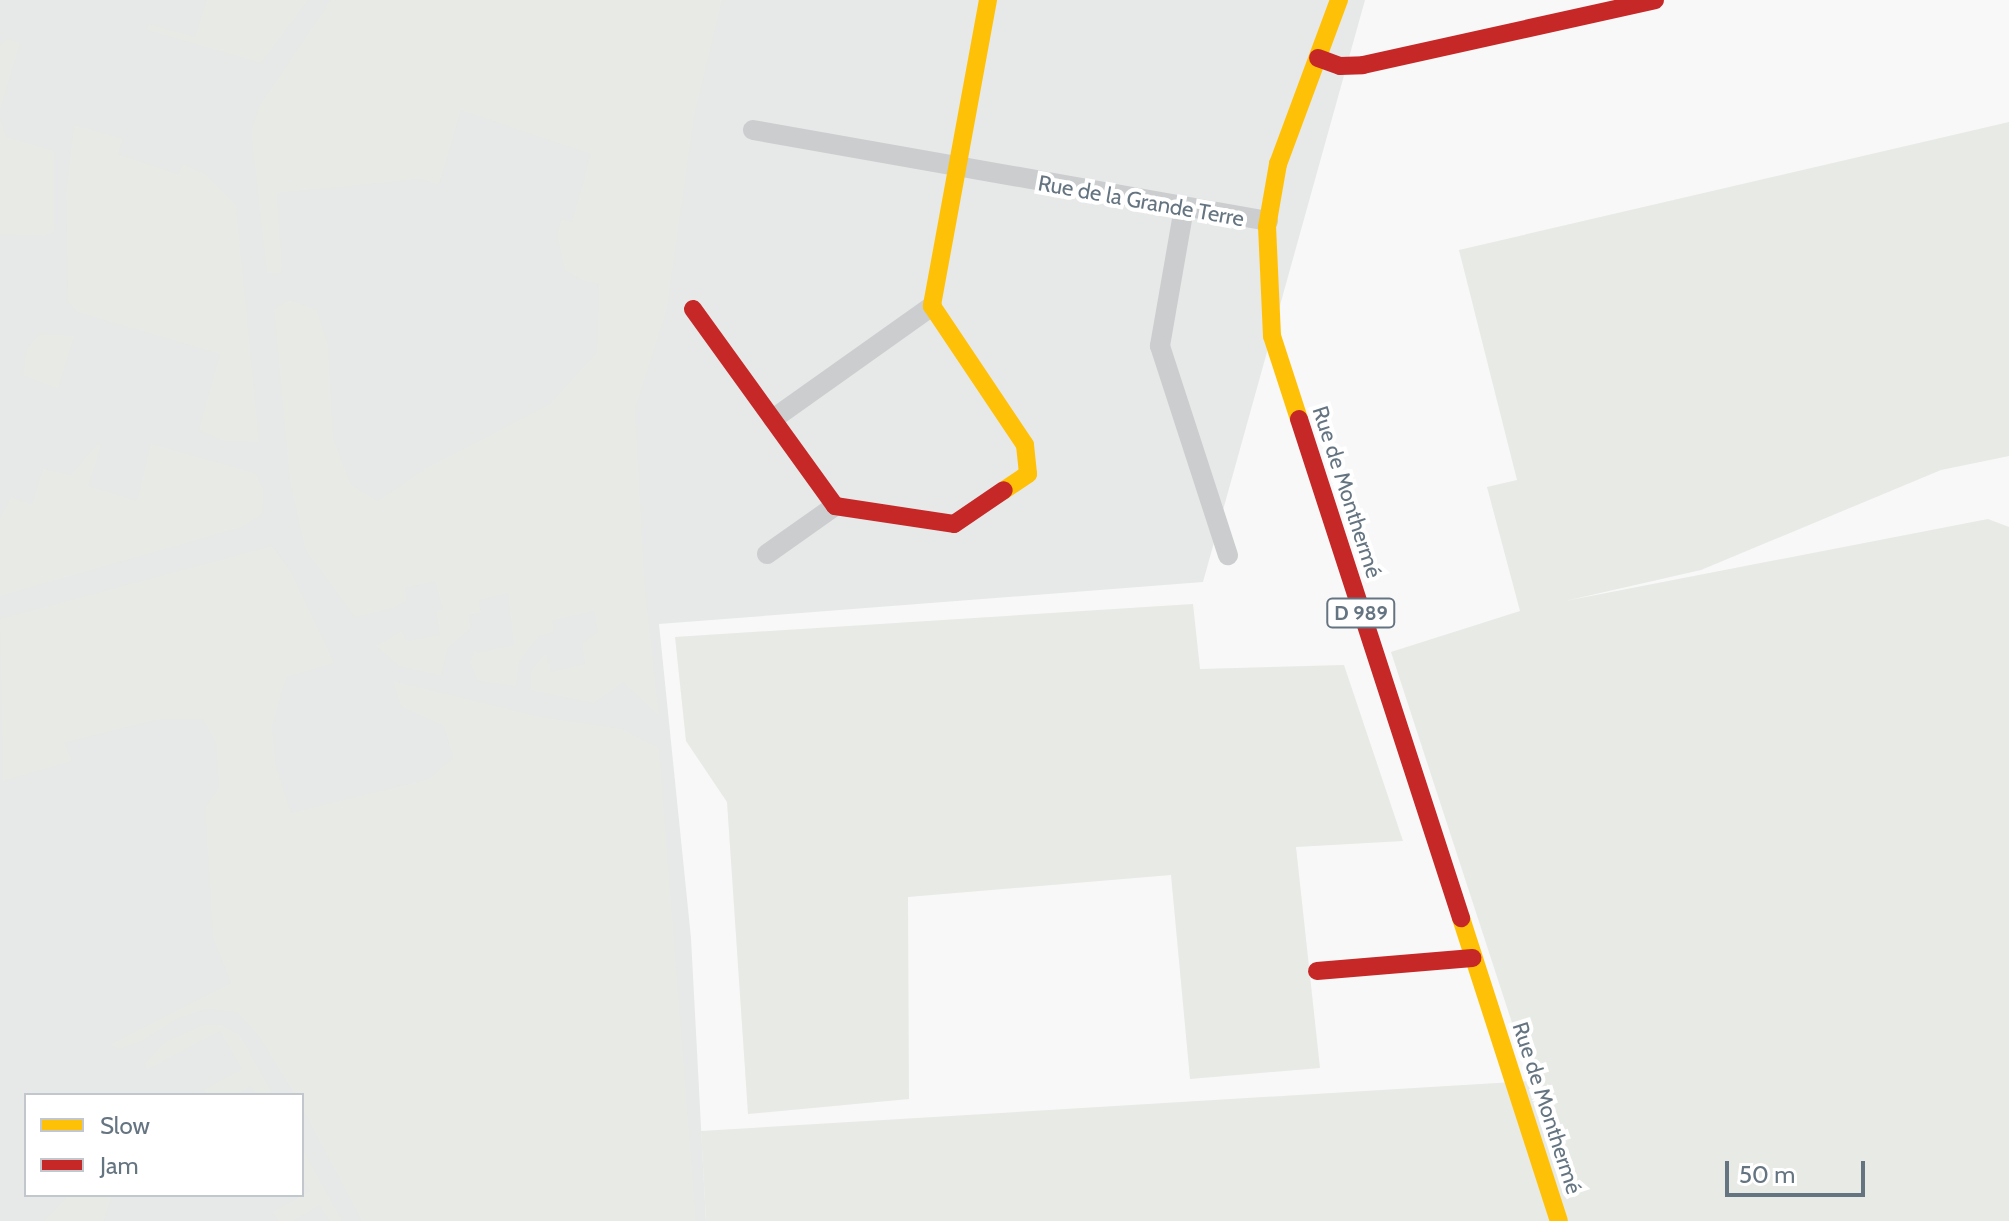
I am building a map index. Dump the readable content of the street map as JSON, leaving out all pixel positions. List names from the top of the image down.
{
  "streets": {
    "street": ["Rue de la Grande Terre", "Rue de Monthermé", "D 989"]
  },
  "crossings": [
    ["Rue de la Grande Terre", "Rue de Monthermé"]
  ],
  "legend": ["Slow", "Jam"],
  "scale_bar": "50 m"
}
